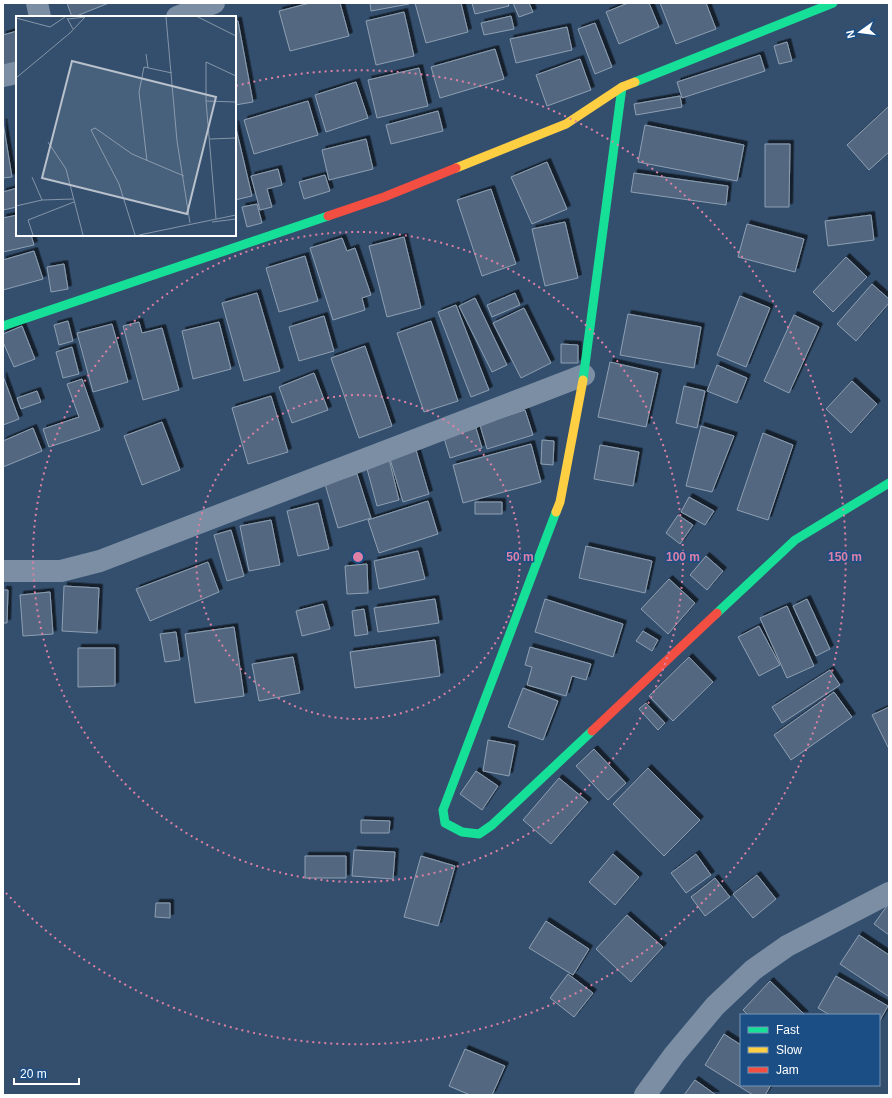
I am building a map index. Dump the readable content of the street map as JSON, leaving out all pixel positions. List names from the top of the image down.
{
  "legend": ["Fast", "Slow", "Jam"],
  "scale_bar": "20 m",
  "north": "left",
  "rings": ["50 m", "100 m", "150 m"]
}
